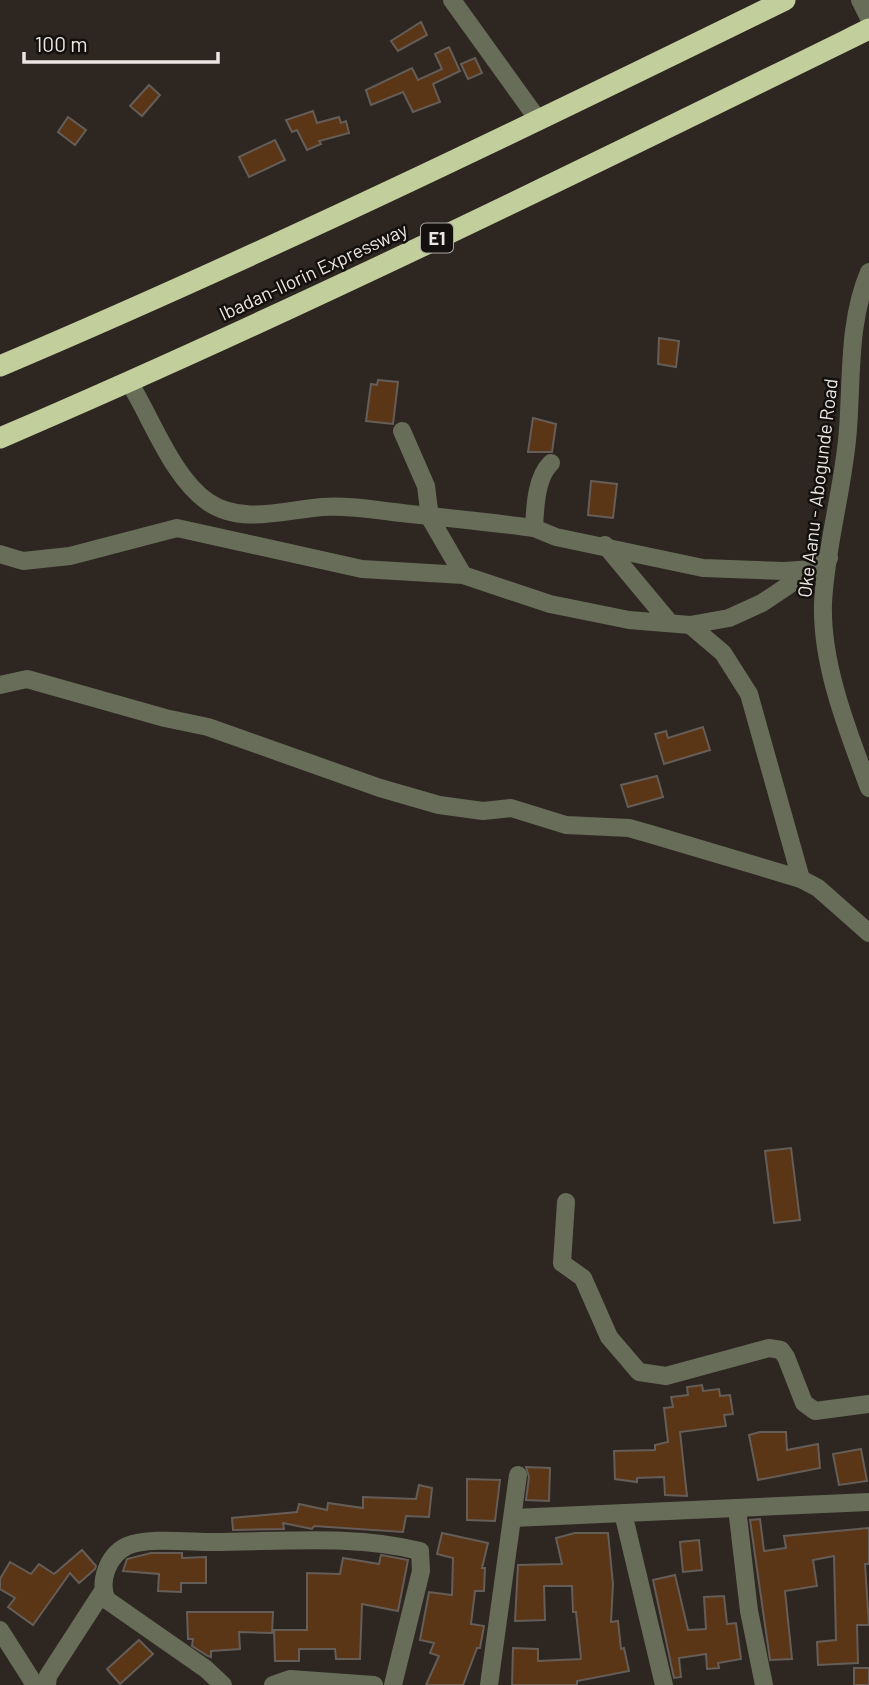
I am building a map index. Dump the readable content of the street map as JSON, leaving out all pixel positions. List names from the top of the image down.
{
  "streets": {
    "highway": ["E1", "Ibadan-Ilorin Expressway"],
    "street": ["Oke Aanu - Abogunde Road"]
  },
  "scale_bar": "100 m"
}
